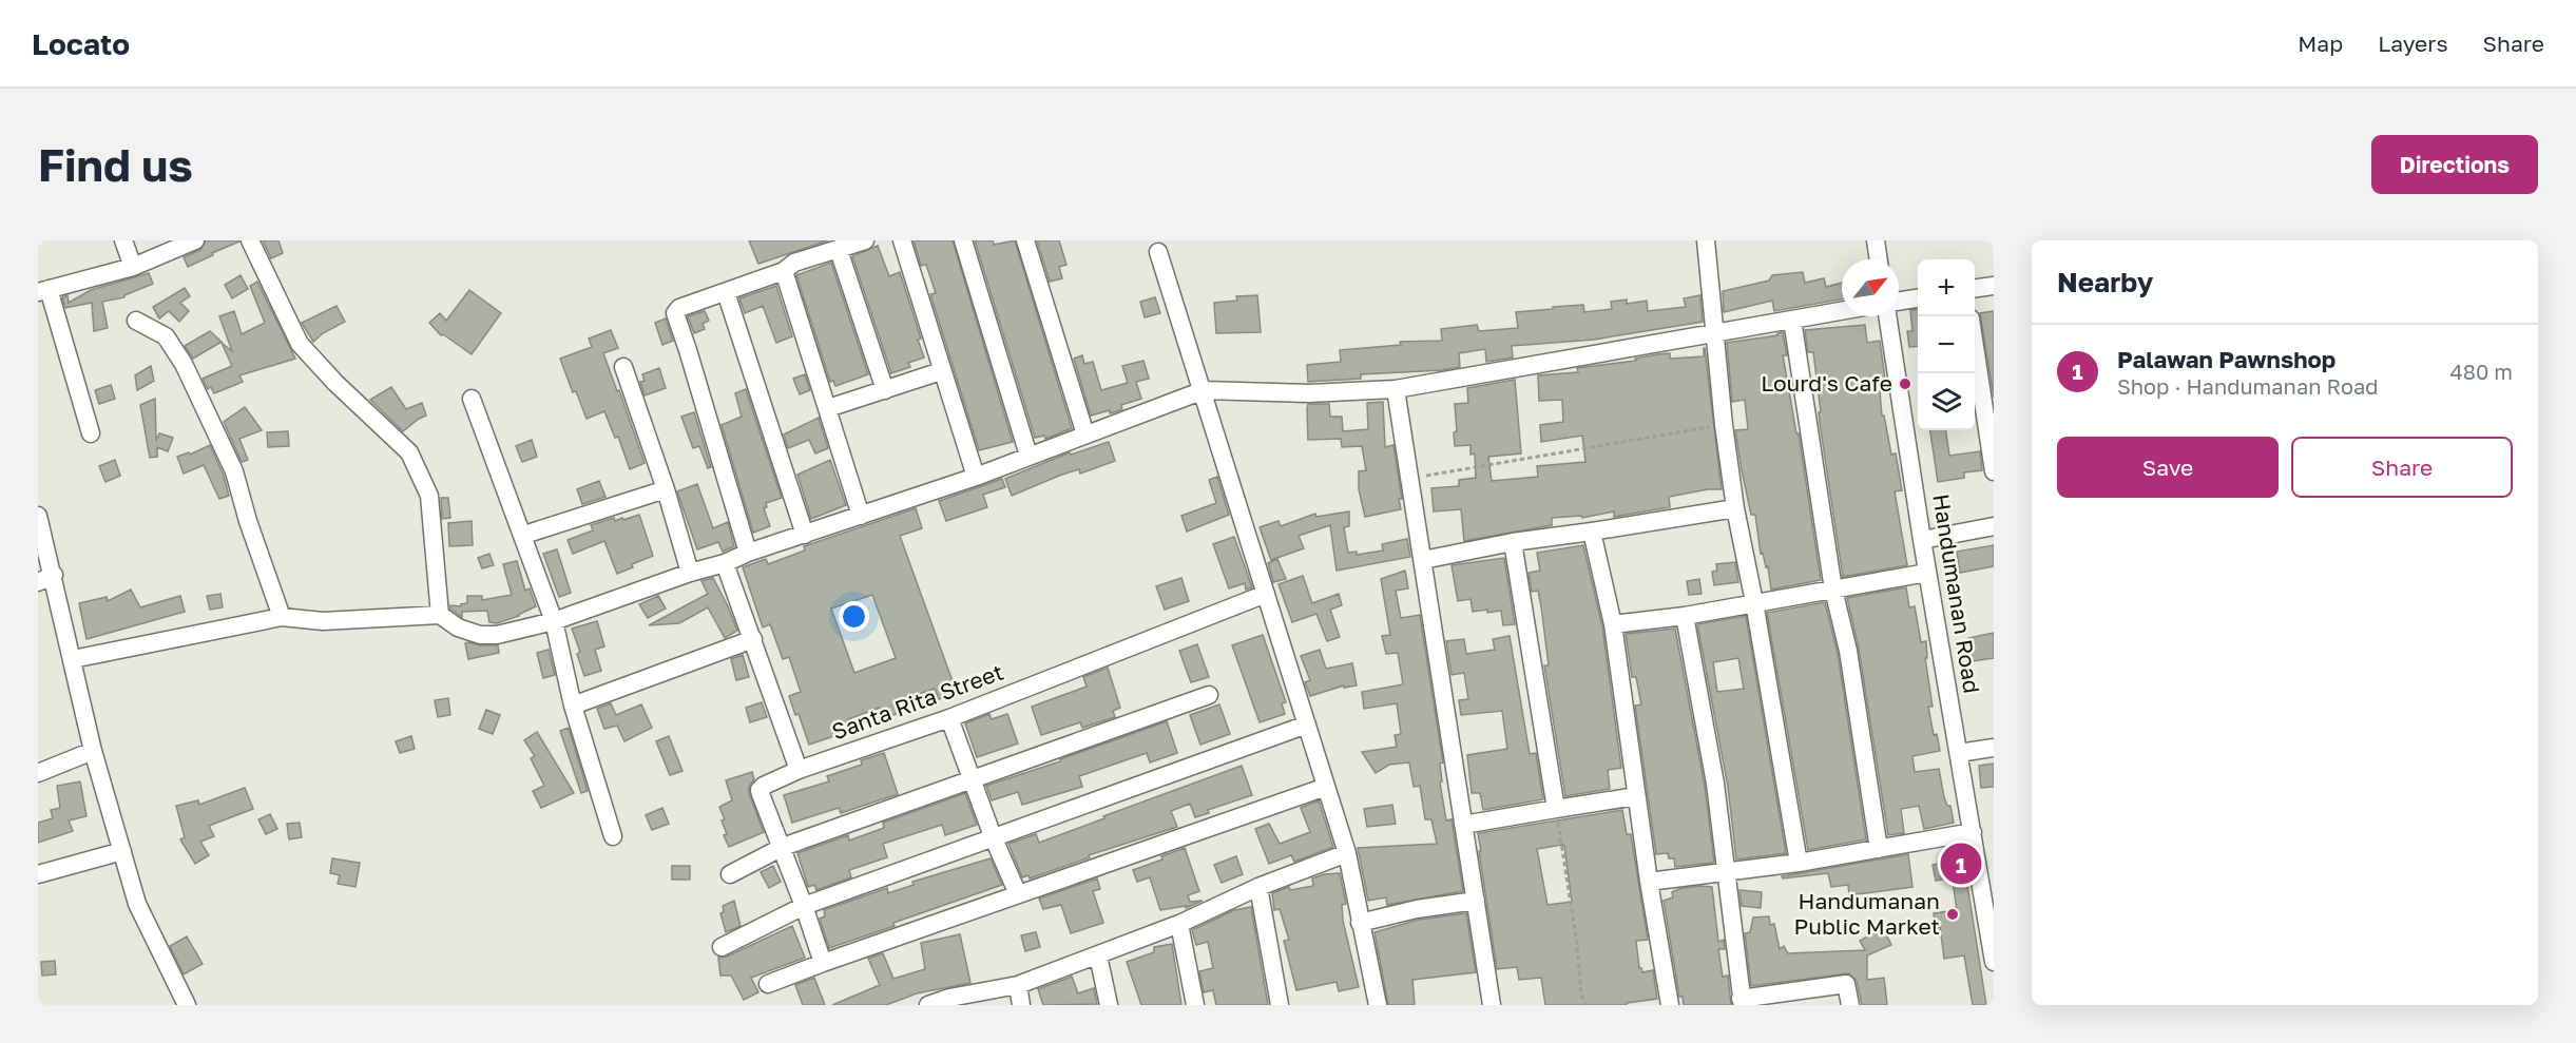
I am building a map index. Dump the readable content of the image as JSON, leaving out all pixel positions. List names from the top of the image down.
{
  "streets": {
    "street": ["Handumanan Road", "Santa Rita Street"]
  },
  "places": ["Lourd's Cafe", "Handumanan Public Market"],
  "north": "top right",
  "page": {
    "header": "Locato",
    "nav": ["Map", "Layers", "Share"],
    "buttons": [
      "Directions",
      ["Save", "Share"]
    ],
    "title": "Find us",
    "heading": "Nearby",
    "map_buttons": ["+", "−"],
    "list": [
      {
        "mark": "1",
        "name": "Palawan Pawnshop",
        "note": "Shop · Handumanan Road",
        "value": "480 m"
      }
    ],
    "pins": "1"
  }
}
